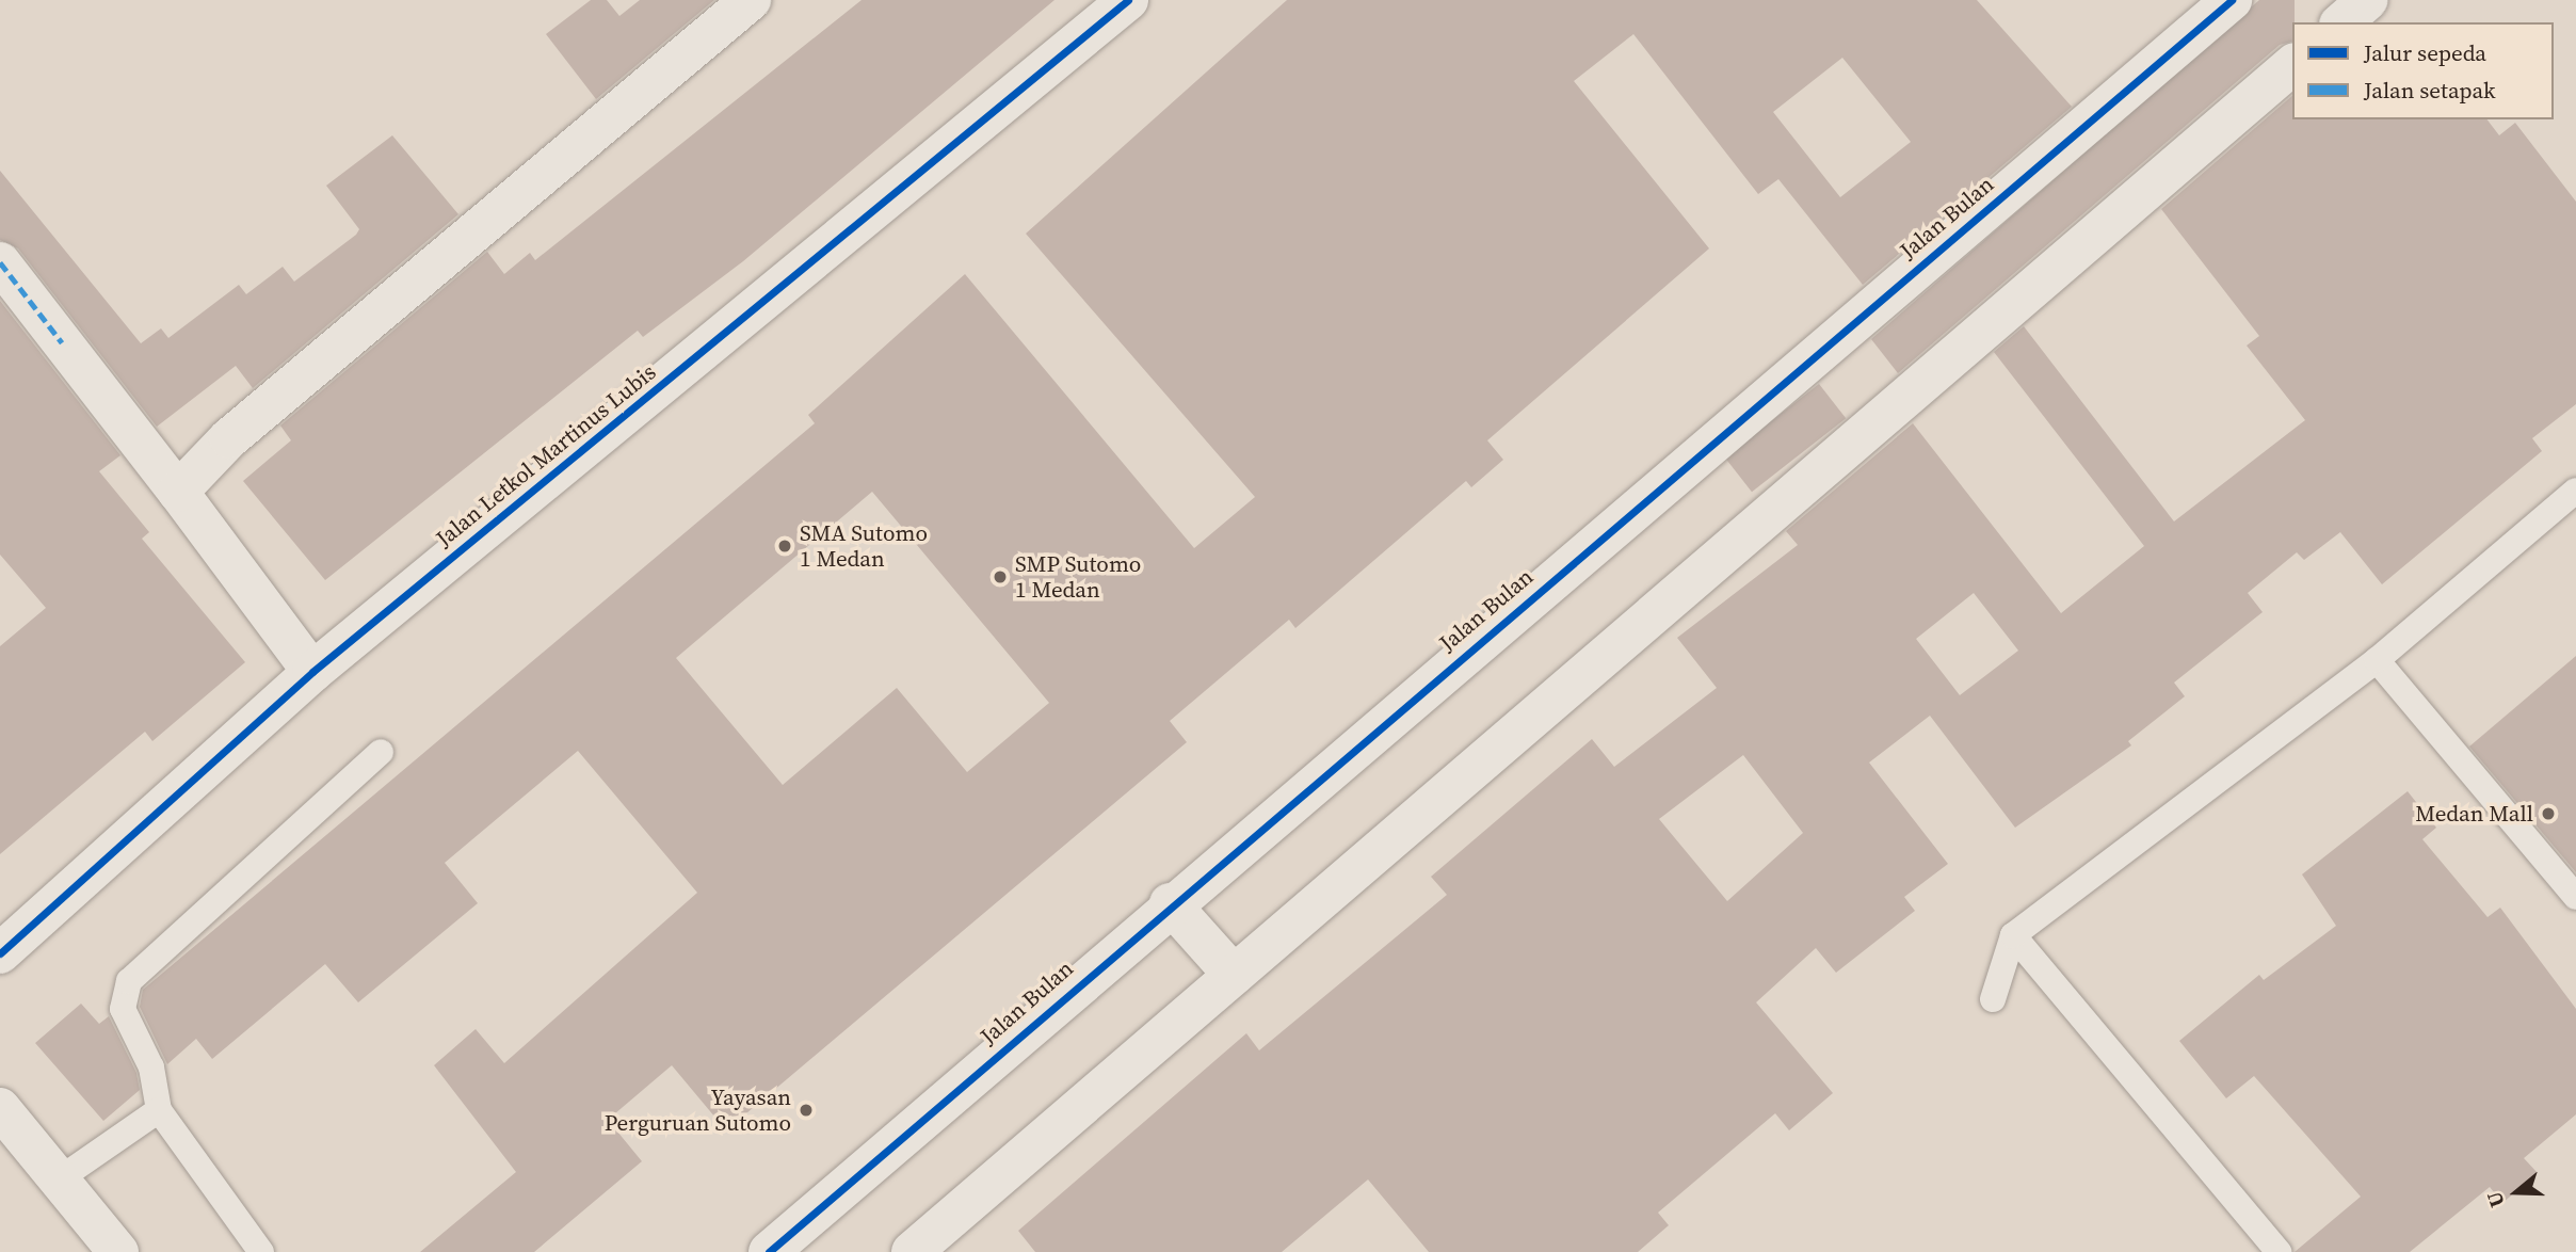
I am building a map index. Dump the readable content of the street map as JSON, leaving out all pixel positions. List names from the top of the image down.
{
  "streets": {
    "street": ["Jalan Bulan", "Jalan Letkol Martinus Lubis"]
  },
  "places": [
    "SMA Sutomo 1 Medan",
    "SMP Sutomo 1 Medan",
    "Medan Mall",
    "Yayasan Perguruan Sutomo"
  ],
  "legend": ["Jalur sepeda", "Jalan setapak"],
  "north": "left"
}
